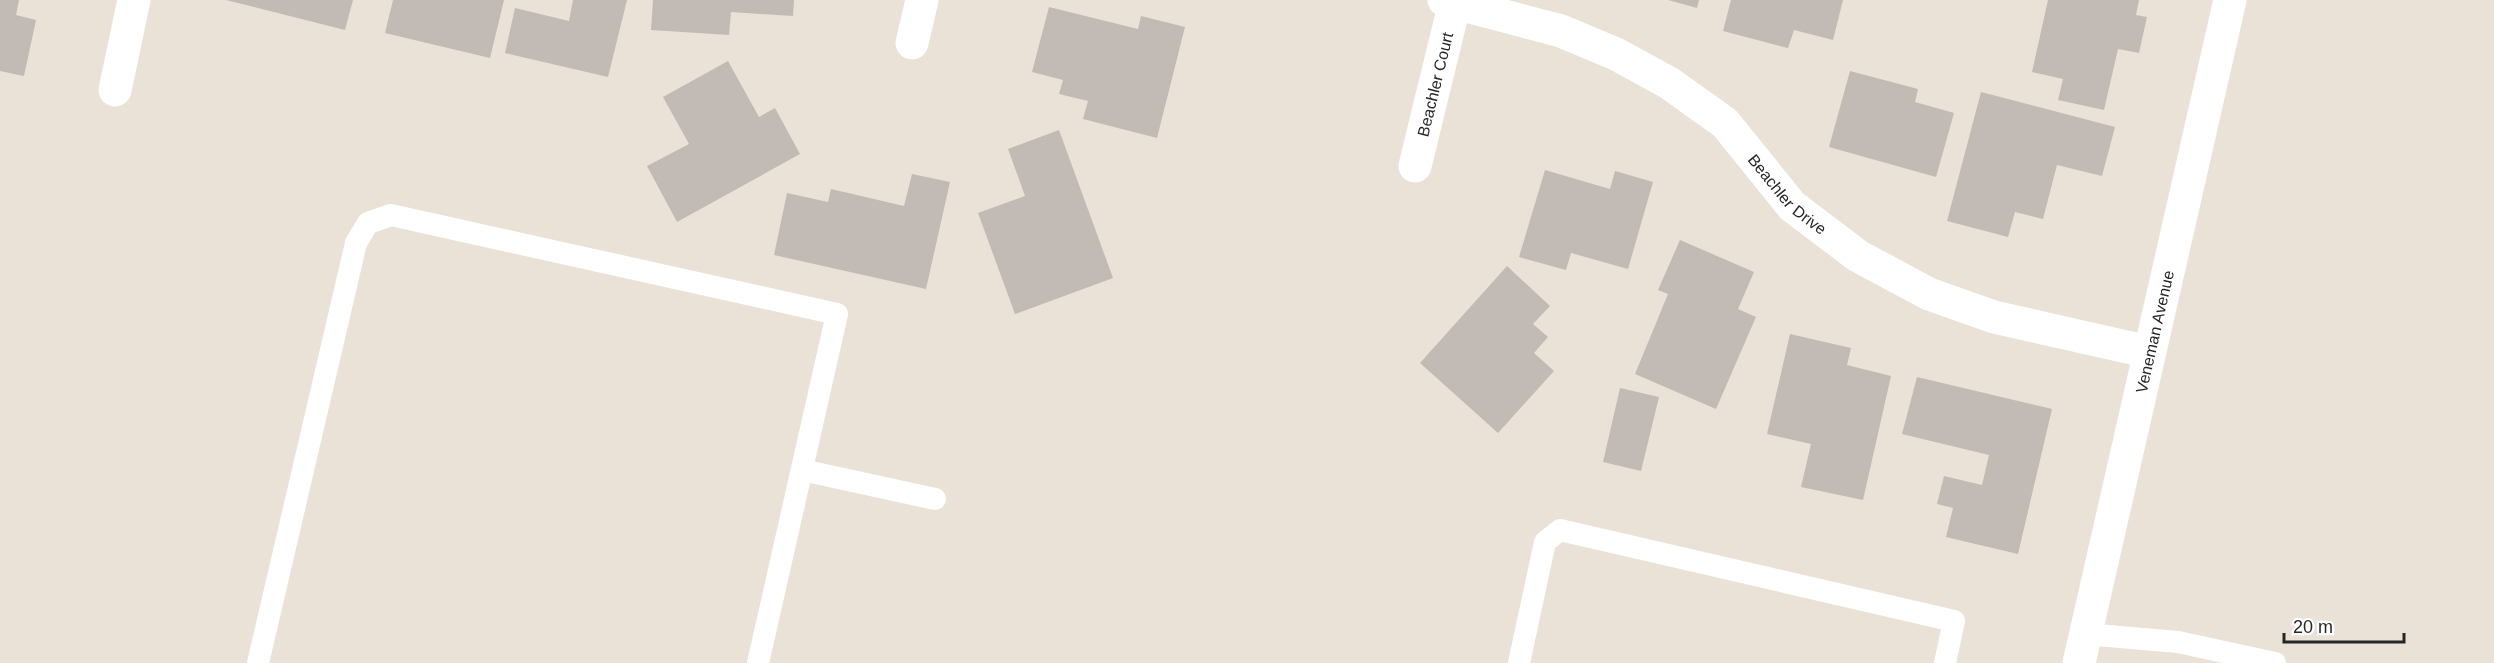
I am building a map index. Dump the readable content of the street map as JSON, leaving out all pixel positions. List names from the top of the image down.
{
  "streets": {
    "street": ["Beachler Court", "Beachler Drive", "Veneman Avenue"]
  },
  "crossings": [
    ["Beachler Court", "Beachler Drive"],
    ["Beachler Drive", "Veneman Avenue"]
  ],
  "scale_bar": "20 m"
}
